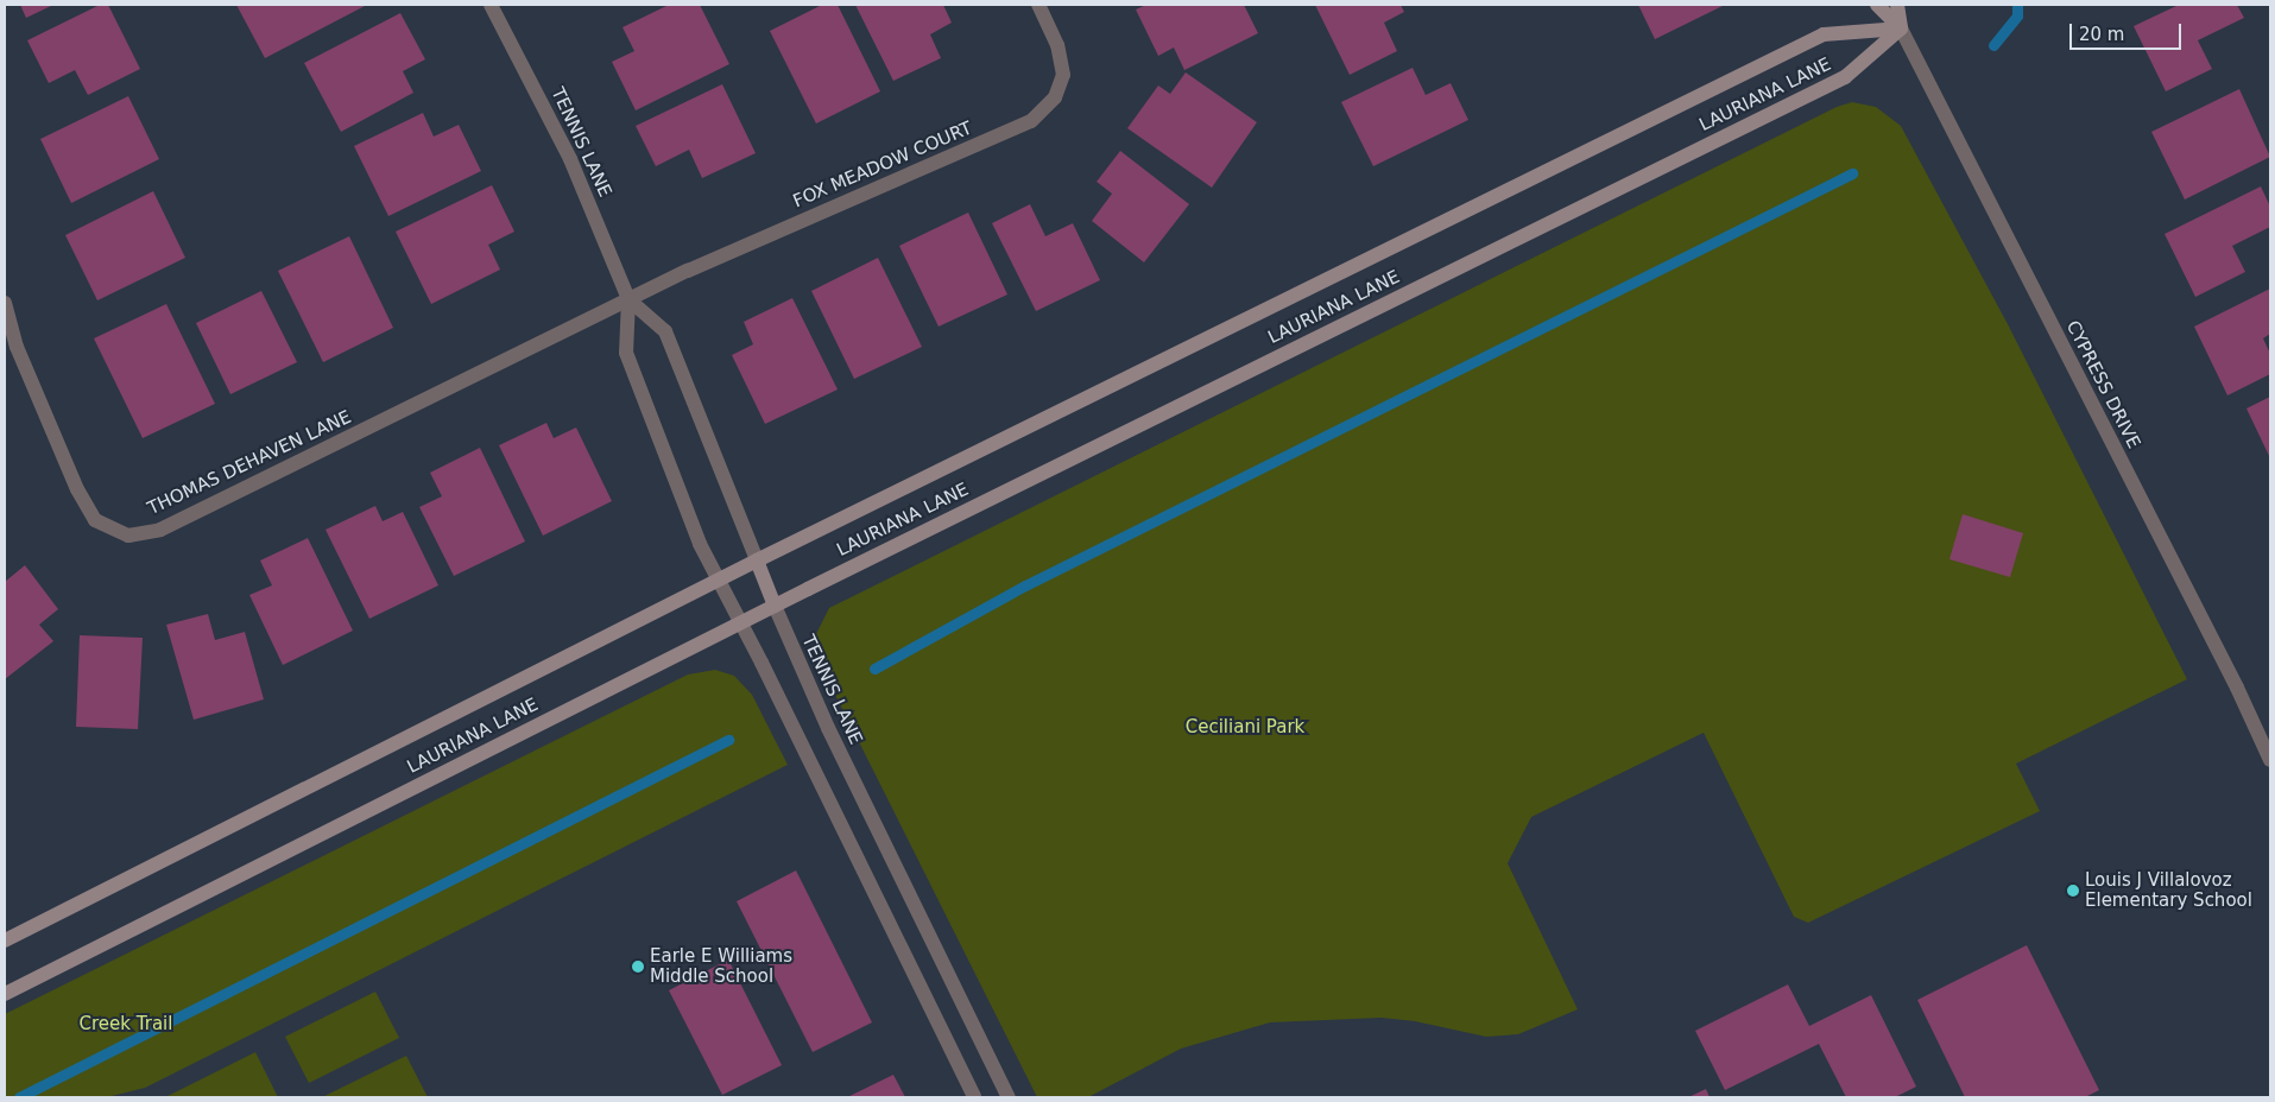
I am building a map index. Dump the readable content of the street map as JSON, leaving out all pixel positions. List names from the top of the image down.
{
  "streets": {
    "street": [
      "LAURIANA LANE",
      "TENNIS LANE",
      "FOX MEADOW COURT",
      "CYPRESS DRIVE",
      "THOMAS DEHAVEN LANE"
    ]
  },
  "crossings": [
    ["LAURIANA LANE", "TENNIS LANE"],
    ["LAURIANA LANE", "CYPRESS DRIVE"],
    ["TENNIS LANE", "FOX MEADOW COURT"],
    ["TENNIS LANE", "THOMAS DEHAVEN LANE"],
    ["FOX MEADOW COURT", "THOMAS DEHAVEN LANE"]
  ],
  "parks": ["Ceciliani Park", "Creek Trail"],
  "places": ["Louis J Villalovoz Elementary School", "Earle E Williams Middle School"],
  "scale_bar": "20 m"
}
